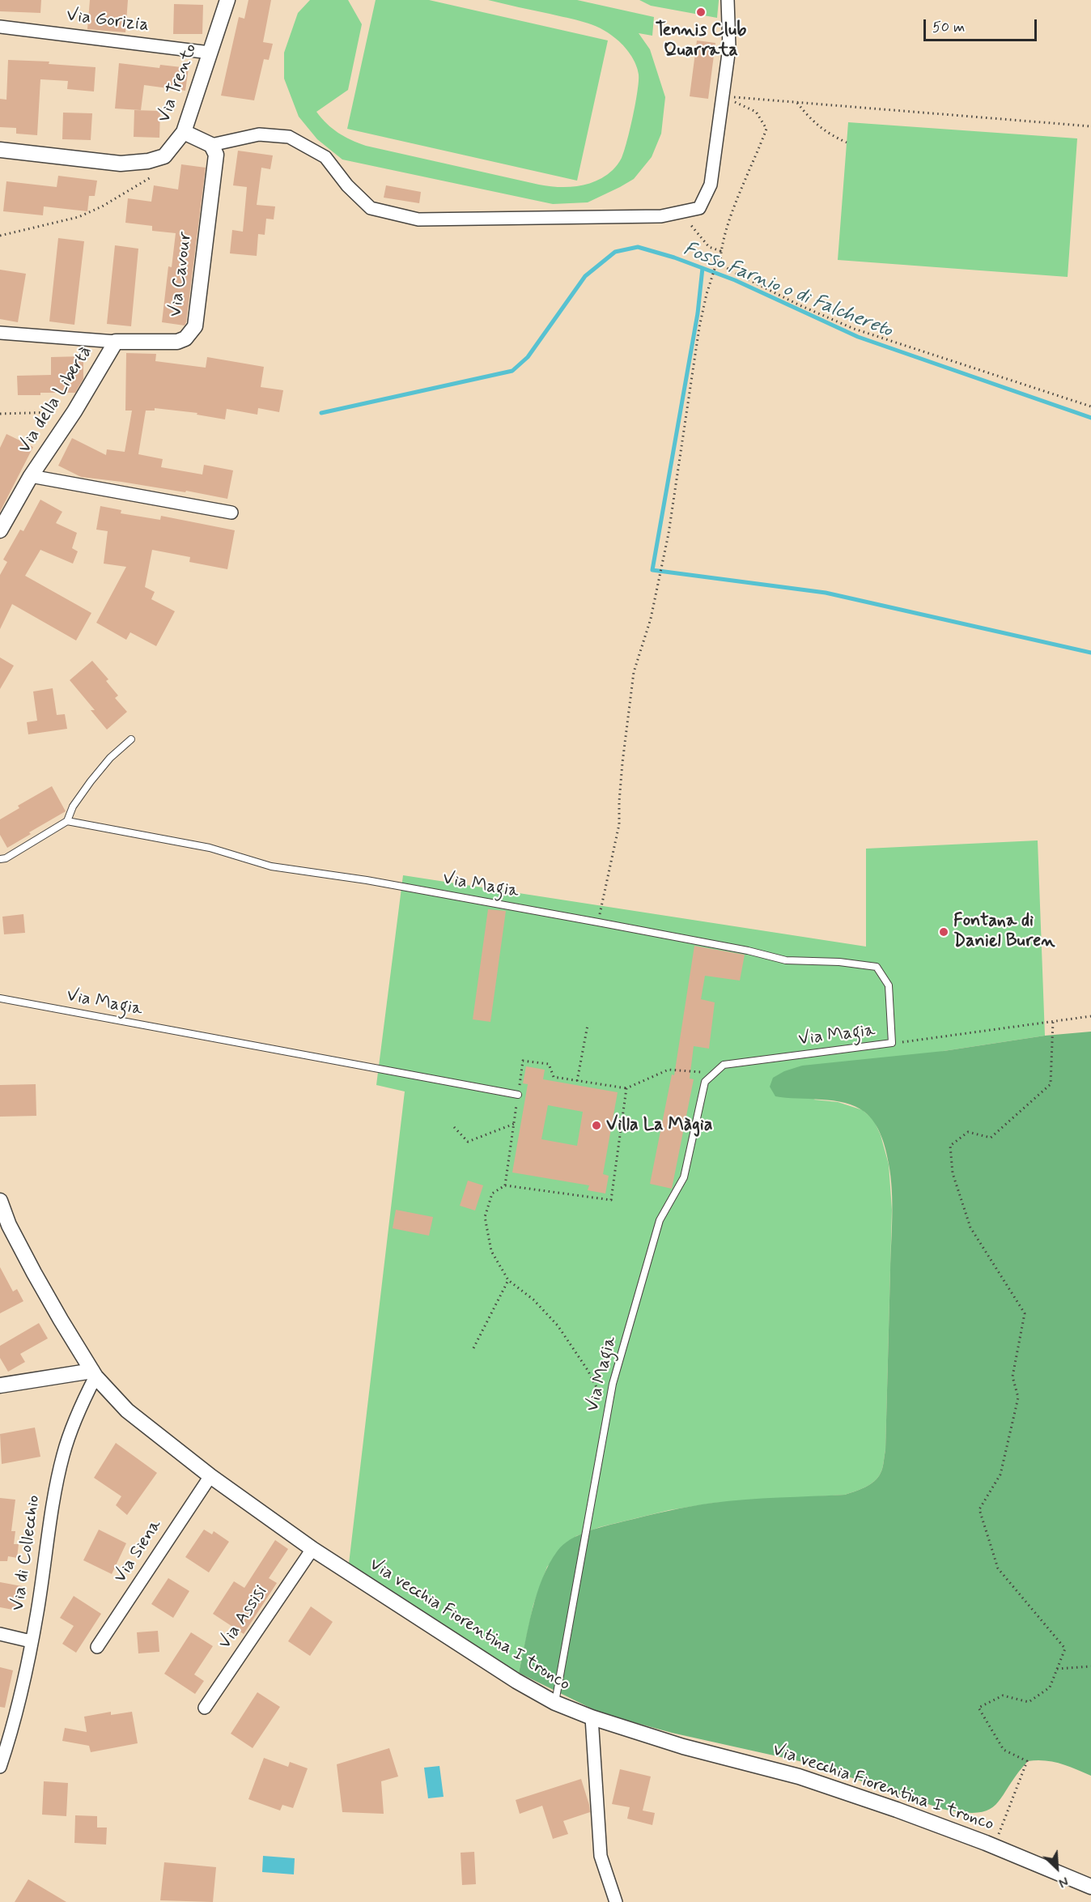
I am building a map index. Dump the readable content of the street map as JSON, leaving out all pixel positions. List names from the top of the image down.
{
  "streets": {
    "street": [
      "Via Gorizia",
      "Via Trento",
      "Via Cavour",
      "Via della Libertà",
      "Via Siena",
      "Via di Collecchio",
      "Via Assisi",
      "Via vecchia Fiorentina I tronco"
    ],
    "lane": ["Via Magia"]
  },
  "crossings": [
    ["Via Gorizia", "Via Trento"],
    ["Via Cavour", "Via della Libertà"],
    ["Via Magia", "Via vecchia Fiorentina I tronco"],
    ["Via Siena", "Via vecchia Fiorentina I tronco"],
    ["Via di Collecchio", "Via vecchia Fiorentina I tronco"],
    ["Via Assisi", "Via vecchia Fiorentina I tronco"]
  ],
  "water": ["Fosso Farnio o di Falchereto"],
  "places": ["Tennis Club Quarrata", "Fontana di Daniel Buren", "Villa La Màgia"],
  "scale_bar": "50 m",
  "north": "bottom right"
}
